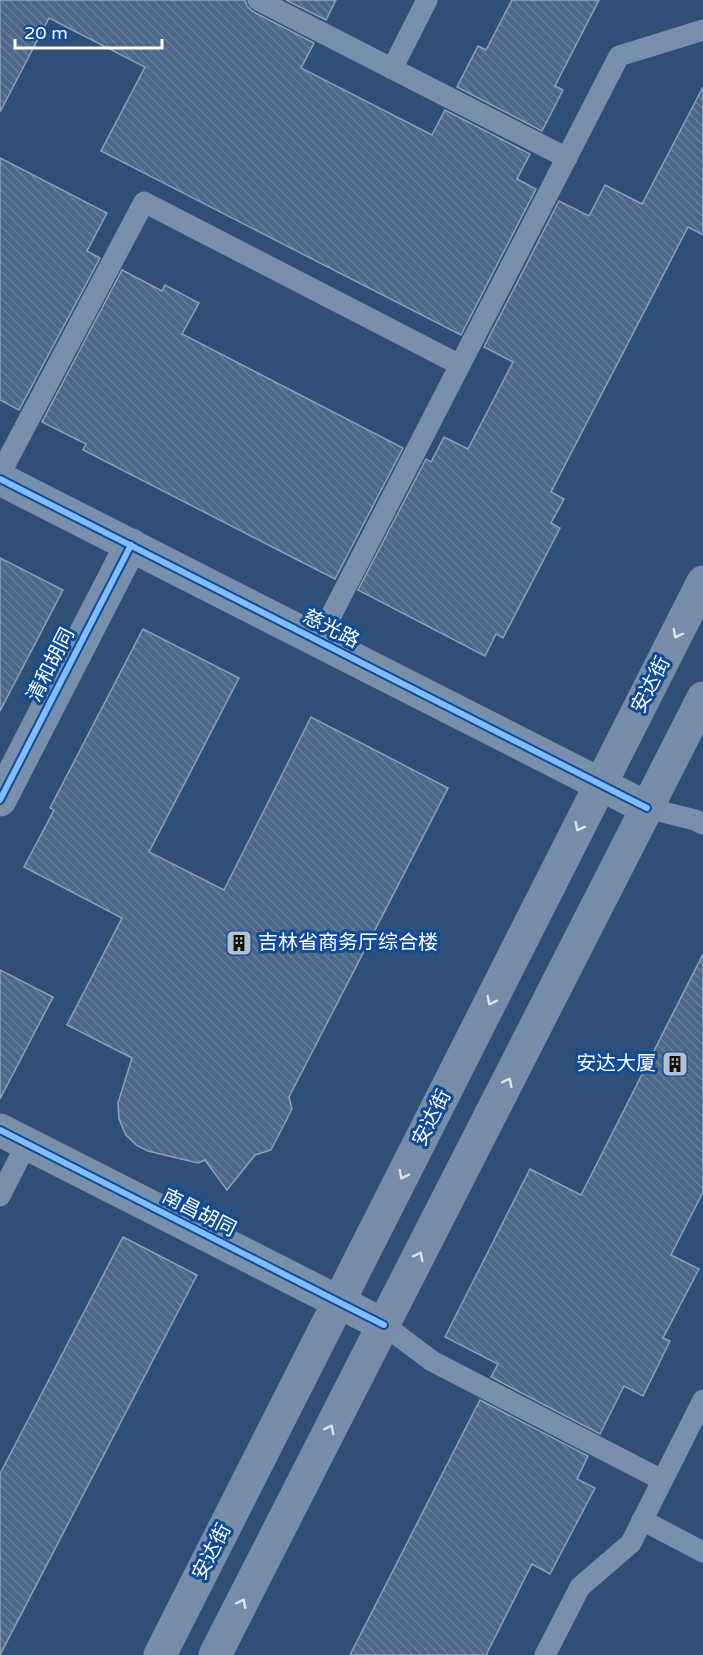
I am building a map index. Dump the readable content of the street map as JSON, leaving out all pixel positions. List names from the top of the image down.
{
  "streets": {
    "main road": ["安达街"],
    "street": ["慈光路", "清和胡同", "南昌胡同"]
  },
  "crossings": [
    ["慈光路", "清和胡同"],
    ["慈光路", "安达街"],
    ["安达街", "南昌胡同"]
  ],
  "places": {
    "building": ["吉林省商务厅综合楼", "安达大厦"]
  },
  "scale_bar": "20 m"
}
